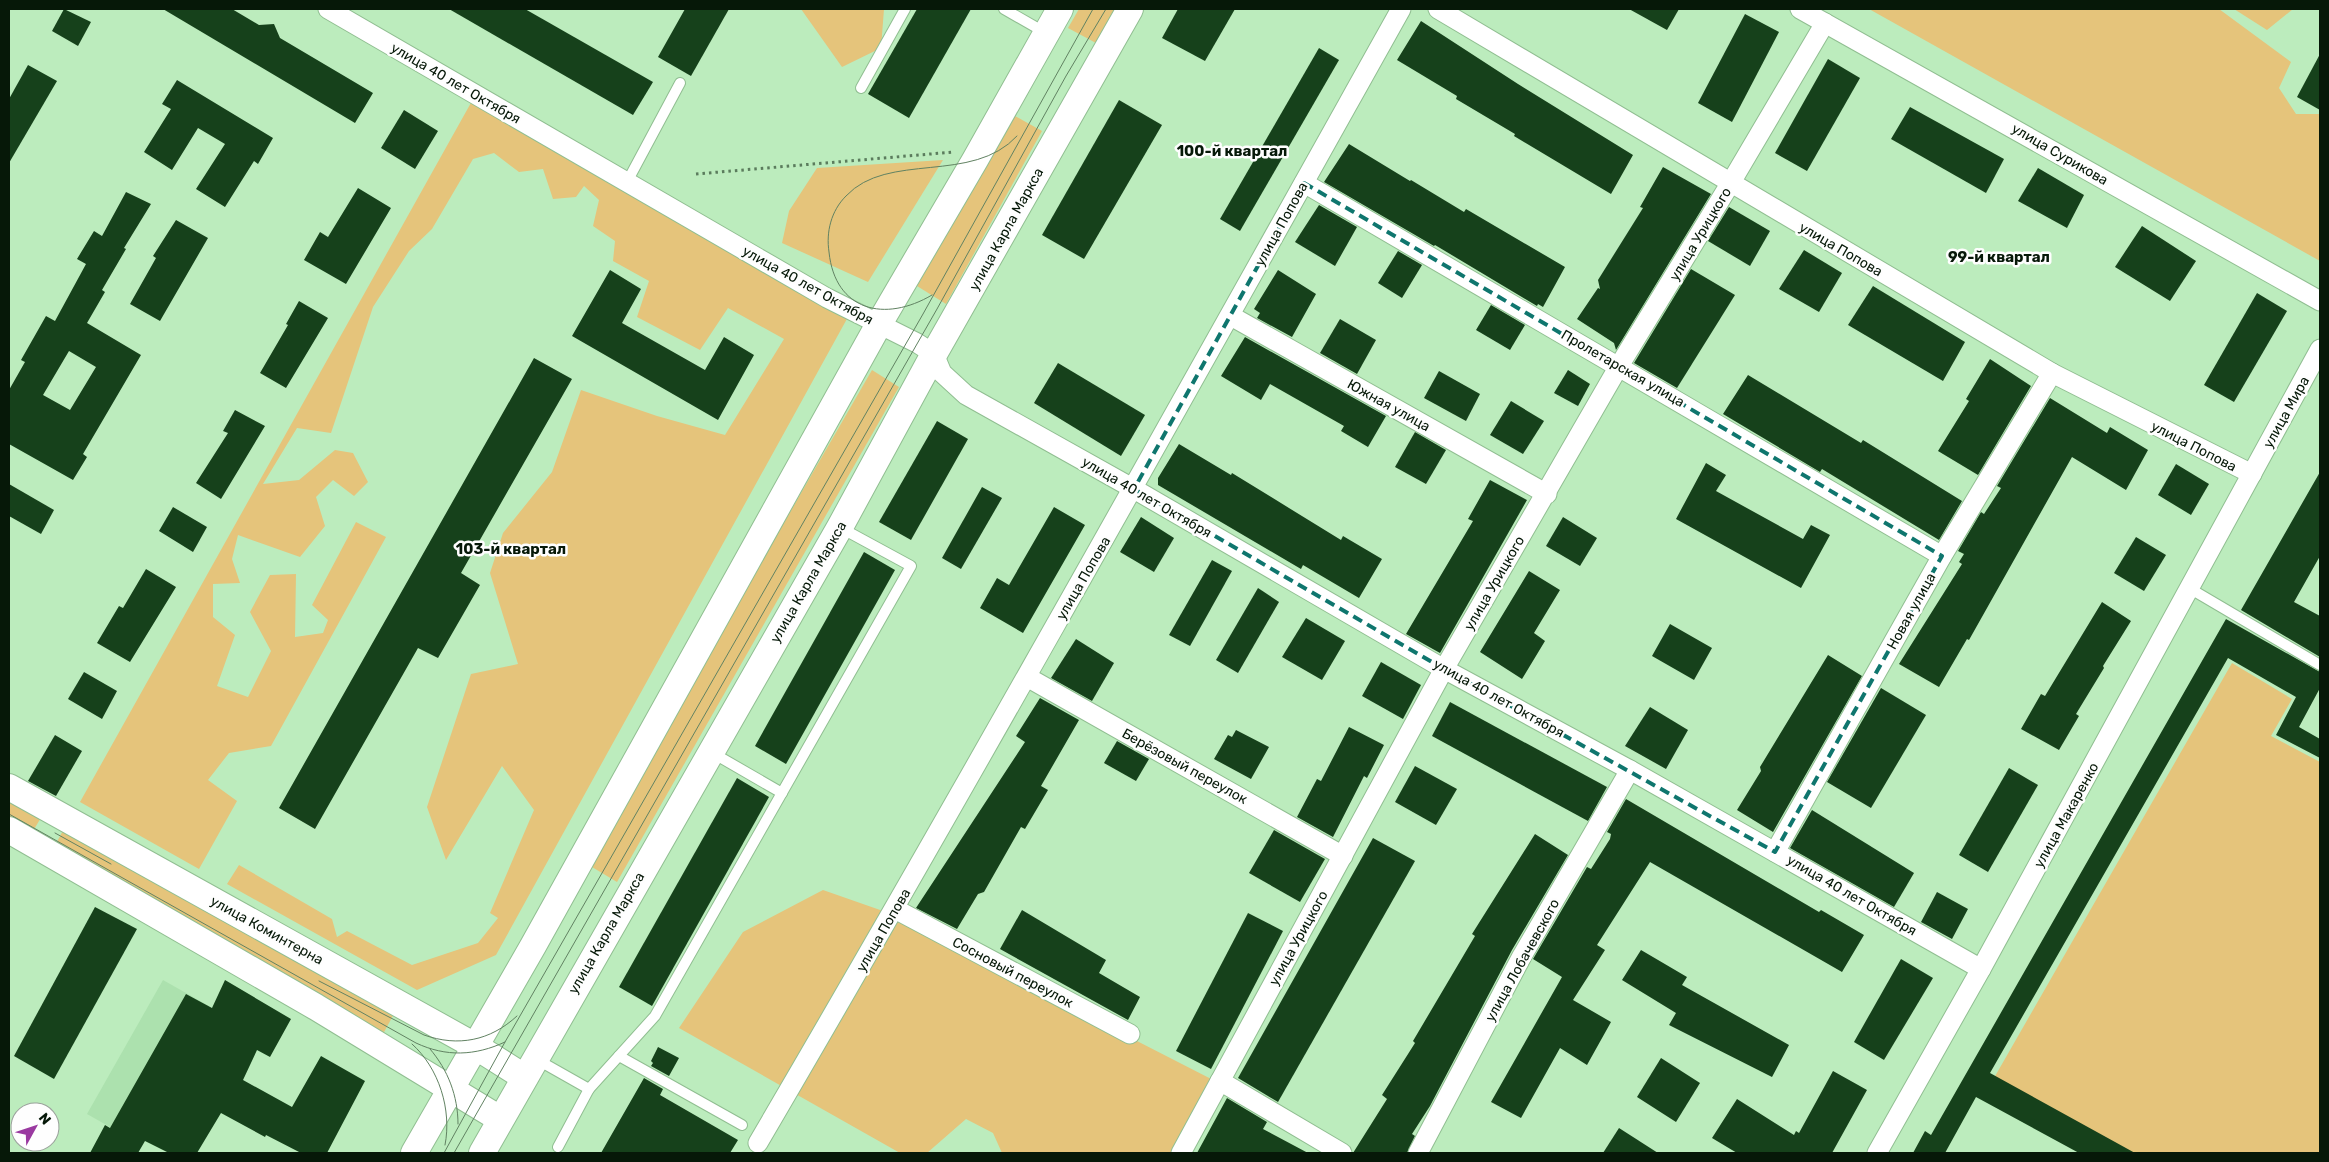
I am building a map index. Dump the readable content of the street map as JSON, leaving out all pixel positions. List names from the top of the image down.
{
  "streets": {
    "street": [
      "улица 40 лет Октября",
      "улица Сурикова",
      "улица Попова",
      "улица Карла Маркса",
      "улица Урицкого",
      "Пролетарская улица",
      "Южная улица",
      "улица Мира",
      "Новая улица",
      "Берёзовый переулок",
      "улица Макаренко",
      "улица Коминтерна",
      "улица Лобачевского",
      "Сосновый переулок"
    ]
  },
  "crossings": [
    ["улица 40 лет Октября", "улица Попова"],
    ["улица 40 лет Октября", "улица Карла Маркса"],
    ["улица 40 лет Октября", "улица Урицкого"],
    ["улица 40 лет Октября", "Новая улица"],
    ["улица 40 лет Октября", "улица Макаренко"],
    ["улица 40 лет Октября", "улица Лобачевского"],
    ["улица Сурикова", "улица Урицкого"],
    ["улица Попова", "улица Урицкого"],
    ["улица Попова", "Пролетарская улица"],
    ["улица Попова", "Южная улица"],
    ["улица Попова", "улица Мира"],
    ["улица Попова", "Новая улица"],
    ["улица Попова", "Берёзовый переулок"],
    ["улица Попова", "улица Макаренко"],
    ["улица Попова", "Сосновый переулок"],
    ["улица Карла Маркса", "улица Коминтерна"],
    ["улица Урицкого", "Пролетарская улица"],
    ["улица Урицкого", "Южная улица"],
    ["улица Урицкого", "Берёзовый переулок"],
    ["Пролетарская улица", "Новая улица"],
    ["улица Мира", "улица Макаренко"]
  ],
  "districts": ["100-й квартал", "99-й квартал", "103-й квартал"],
  "north": "top right"
}
